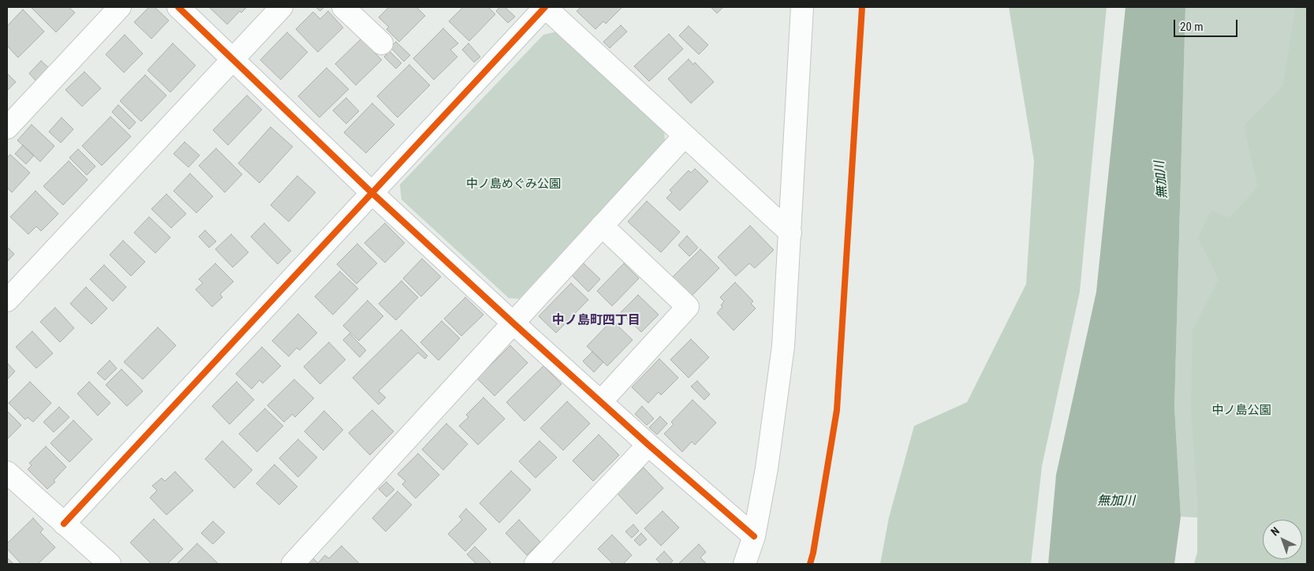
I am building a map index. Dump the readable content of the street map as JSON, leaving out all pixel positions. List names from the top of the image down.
{
  "districts": ["中ノ島町四丁目"],
  "water": ["無加川"],
  "parks": ["中ノ島めぐみ公園", "中ノ島公園"],
  "scale_bar": "20 m",
  "north": "top left"
}
